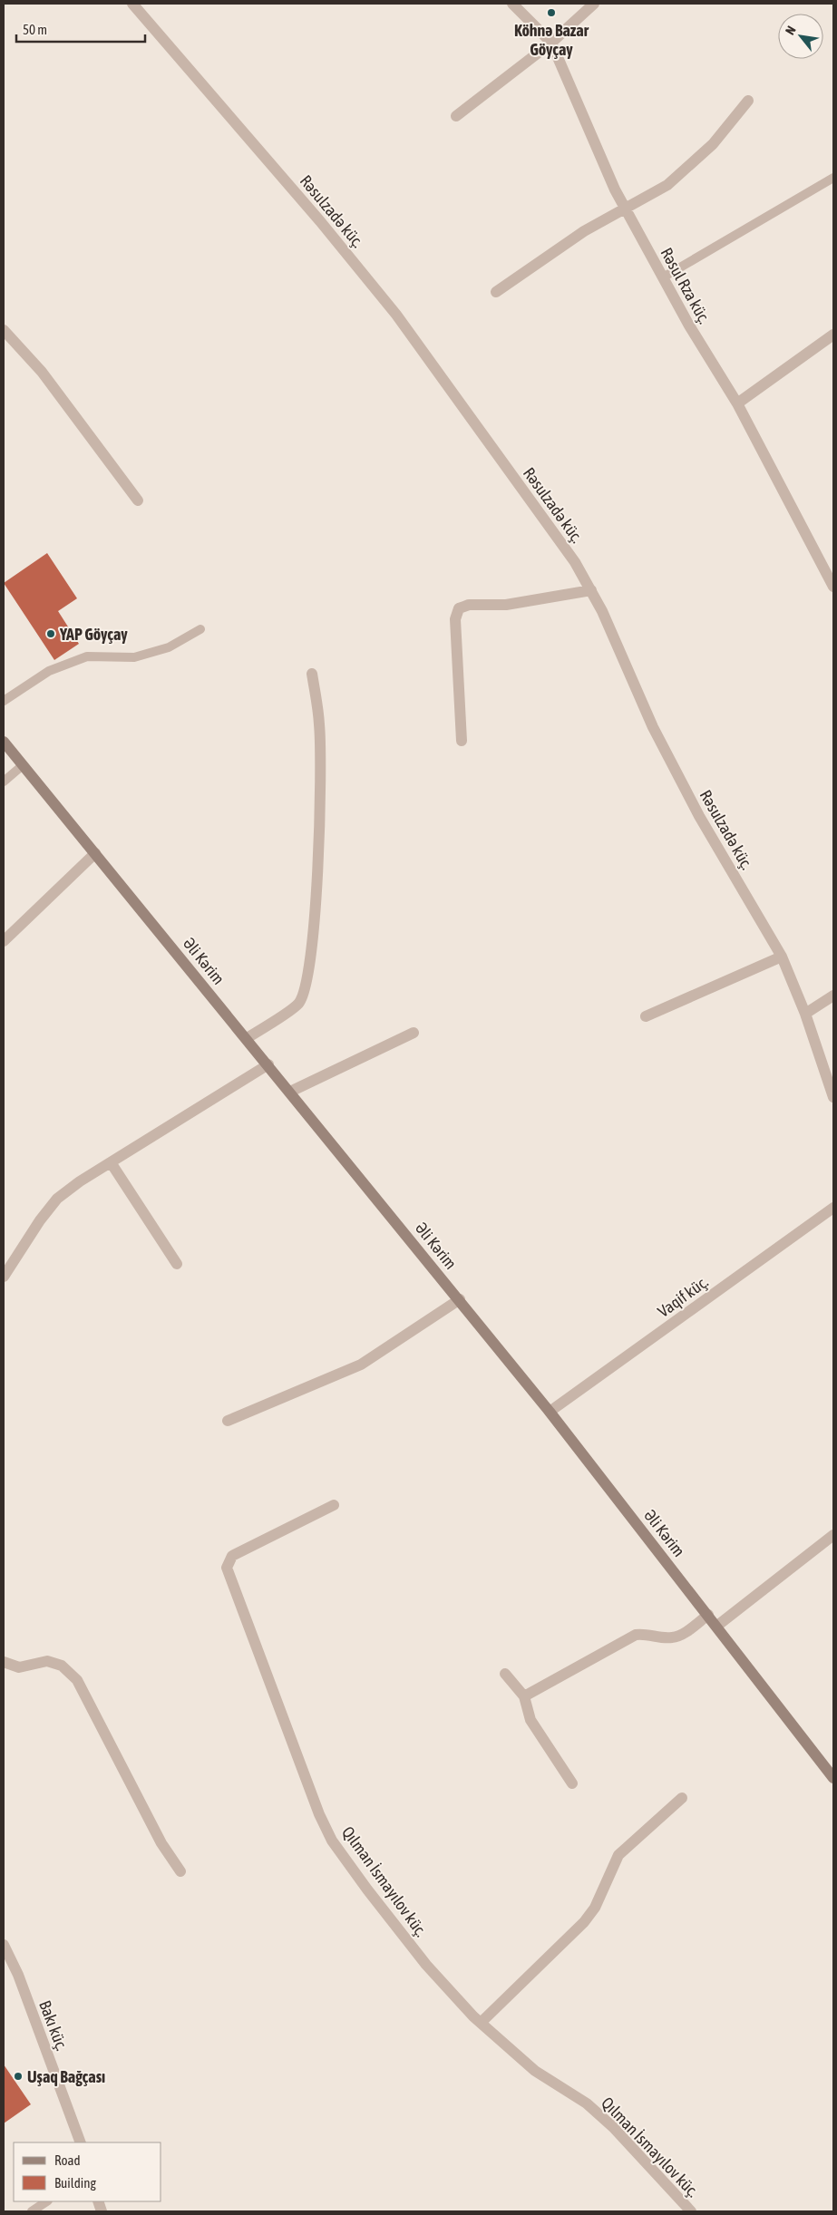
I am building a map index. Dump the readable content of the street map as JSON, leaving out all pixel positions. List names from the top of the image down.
{
  "streets": {
    "main road": ["Əli Kərim"],
    "street": [
      "Rəsulzadə küç.",
      "Rəsul Rza küç.",
      "Vaqif küç.",
      "Qılman İsmayılov küç.",
      "Bakı küç."
    ]
  },
  "crossings": [
    ["Əli Kərim", "Vaqif küç."]
  ],
  "places": ["Köhnə Bazar Göyçay", "YAP Göyçay", "Uşaq Bağçası"],
  "legend": ["Road", "Building"],
  "scale_bar": "50 m",
  "north": "top left"
}
